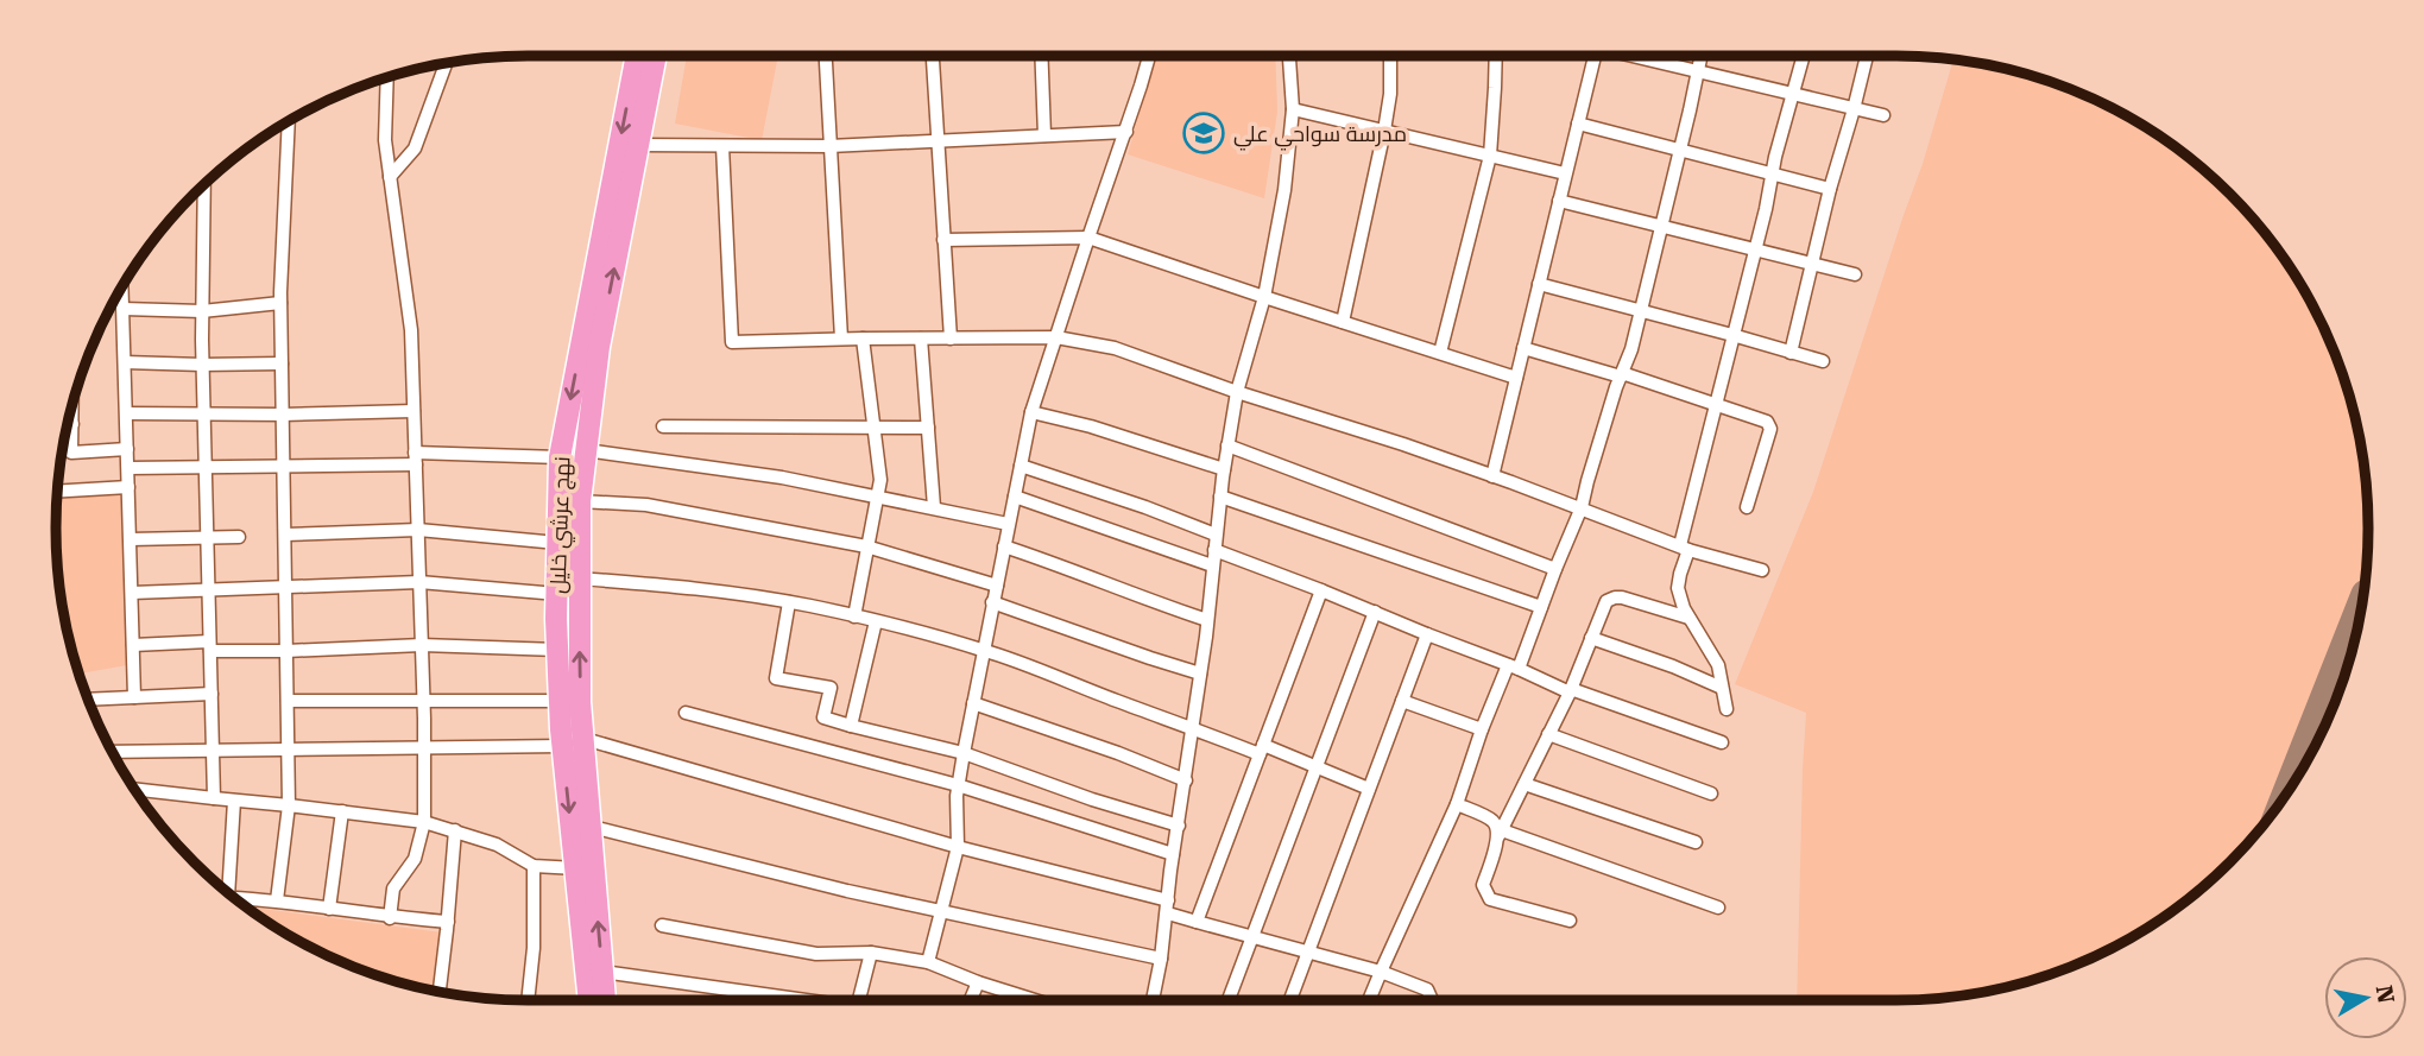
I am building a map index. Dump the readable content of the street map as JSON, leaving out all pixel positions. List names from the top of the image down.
{
  "streets": {
    "highway": ["نهج عرشي خليل"]
  },
  "places": {
    "school or university": ["مدرسة سواحي علي"]
  },
  "north": "right"
}
